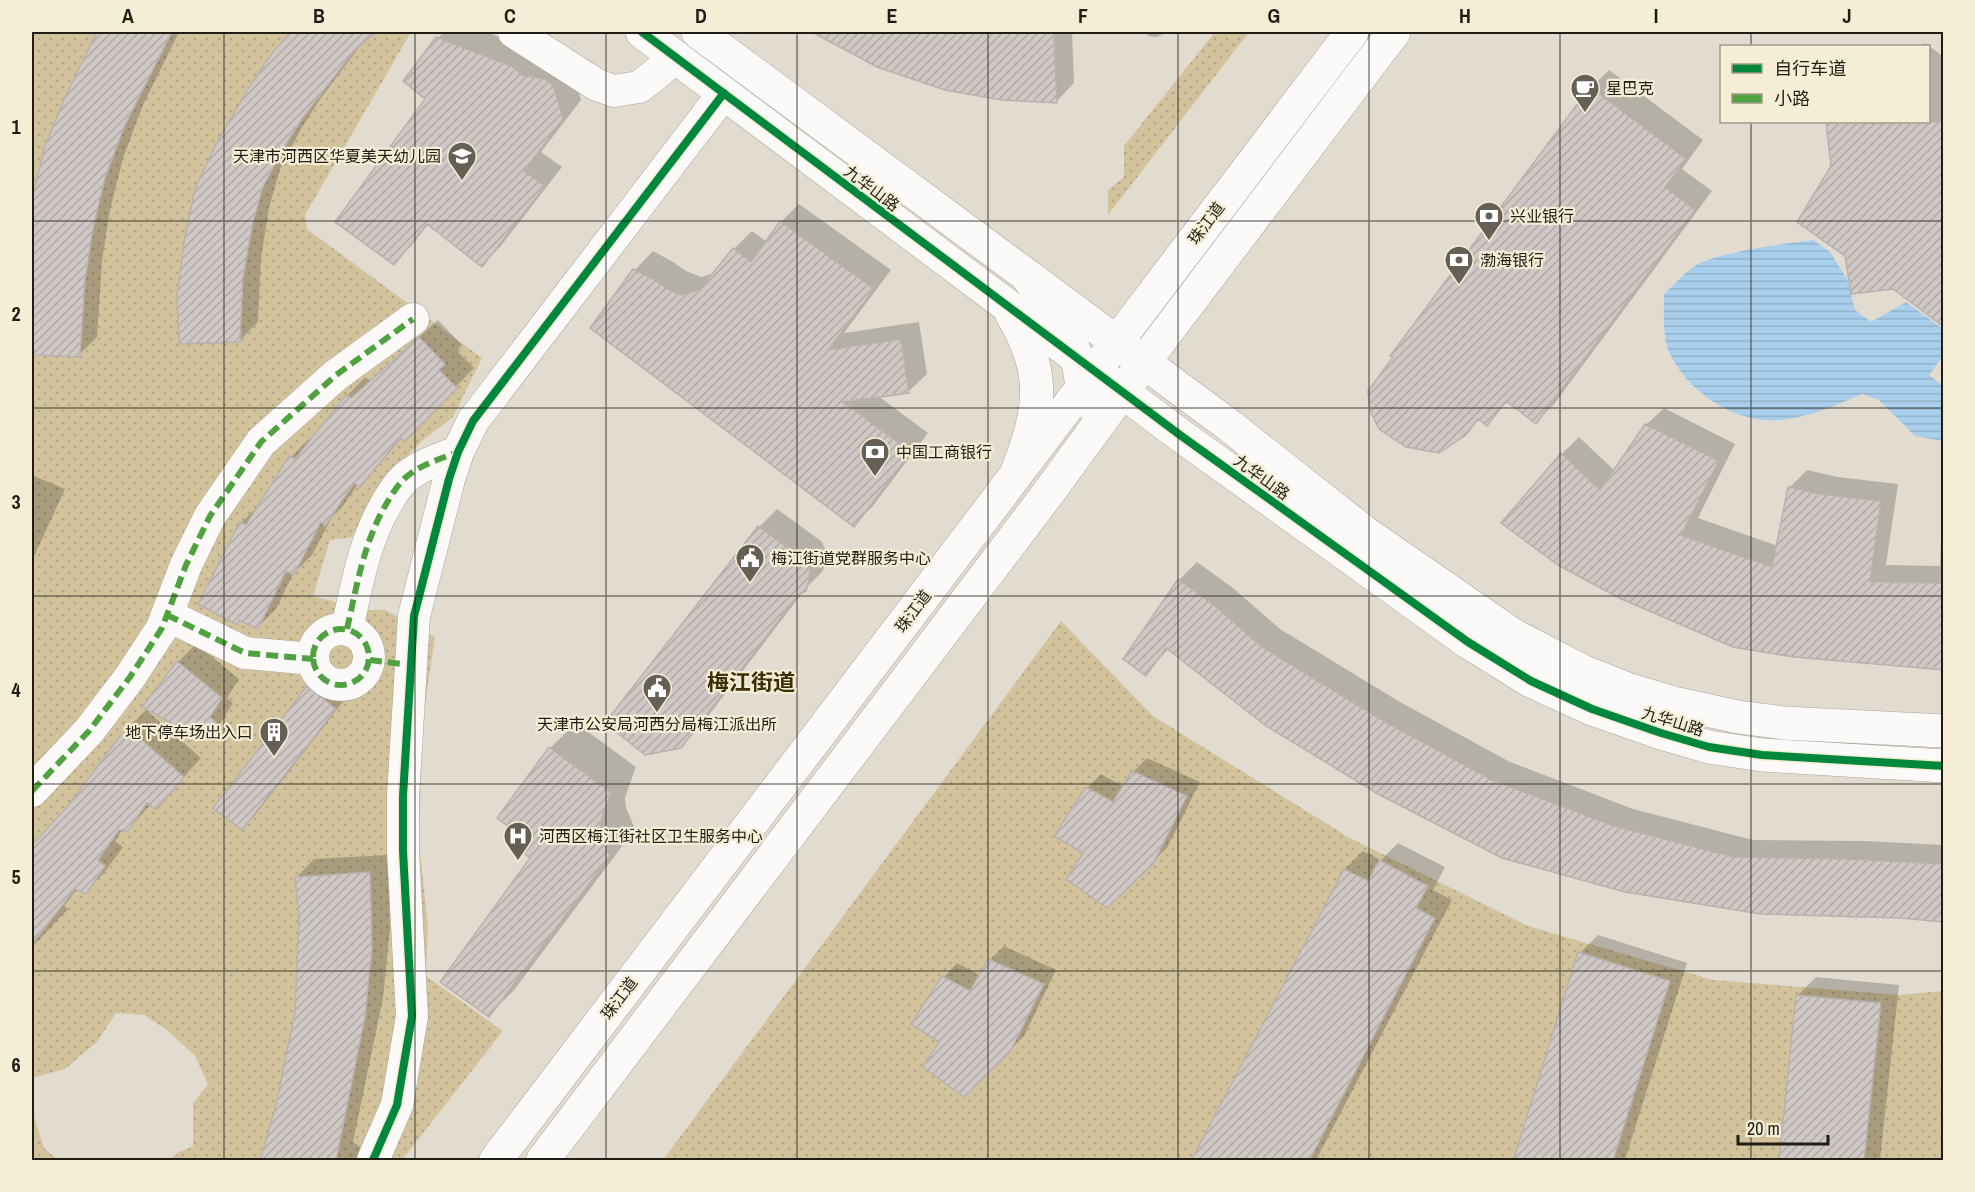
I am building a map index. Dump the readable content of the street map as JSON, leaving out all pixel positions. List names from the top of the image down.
{
  "streets": {
    "street": ["九华山路", "珠江道"]
  },
  "crossings": [
    ["九华山路", "珠江道"]
  ],
  "districts": ["梅江街道"],
  "places": {
    "cafe": ["星巴克"],
    "school or university": ["天津市河西区华夏美天幼儿园"],
    "bank": ["兴业银行", "渤海银行", "中国工商银行"],
    "public building": ["梅江街道党群服务中心", "天津市公安局河西分局梅江派出所"],
    "building": ["地下停车场出入口"],
    "hospital": ["河西区梅江街社区卫生服务中心"]
  },
  "legend": ["自行车道", "小路"],
  "scale_bar": "20 m",
  "grid": {
    "columns": [
      "A",
      "B",
      "C",
      "D",
      "E",
      "F",
      "G",
      "H",
      "I",
      "J"
    ],
    "rows": [
      "1",
      "2",
      "3",
      "4",
      "5",
      "6"
    ]
  }
}
